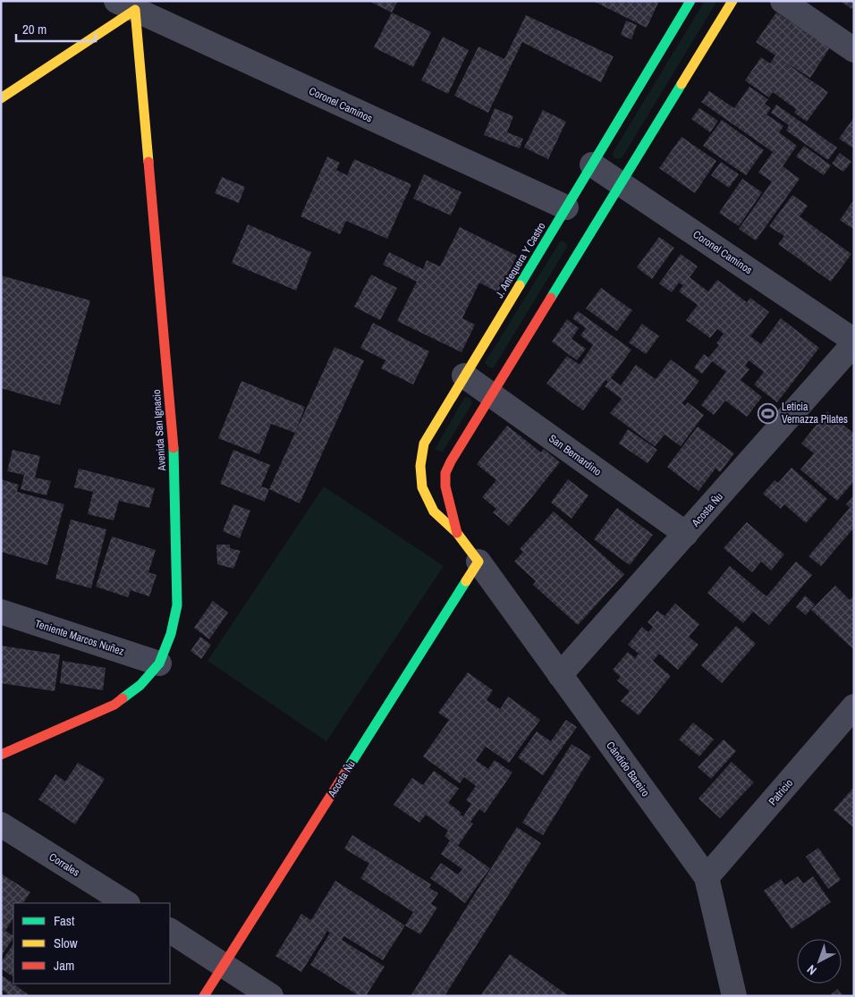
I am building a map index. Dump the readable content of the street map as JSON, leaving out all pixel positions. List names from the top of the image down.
{
  "streets": {
    "street": [
      "Coronel Caminos",
      "J. Antequera Y Castro",
      "Avenida San Ignacio",
      "San Bernardino",
      "Acosta Ñu",
      "Teniente Marcos Nuñez",
      "Cándido Bareiro",
      "Patricio",
      "Corrales"
    ]
  },
  "crossings": [
    ["Coronel Caminos", "J. Antequera Y Castro"],
    ["Coronel Caminos", "Avenida San Ignacio"],
    ["Coronel Caminos", "Acosta Ñu"],
    ["J. Antequera Y Castro", "San Bernardino"],
    ["J. Antequera Y Castro", "Acosta Ñu"],
    ["J. Antequera Y Castro", "Cándido Bareiro"],
    ["Avenida San Ignacio", "Teniente Marcos Nuñez"],
    ["San Bernardino", "Acosta Ñu"],
    ["Acosta Ñu", "Cándido Bareiro"],
    ["Cándido Bareiro", "Patricio"]
  ],
  "places": {
    "sports": ["Leticia Vernazza Pilates"]
  },
  "legend": ["Fast", "Slow", "Jam"],
  "scale_bar": "20 m",
  "north": "bottom left"
}
